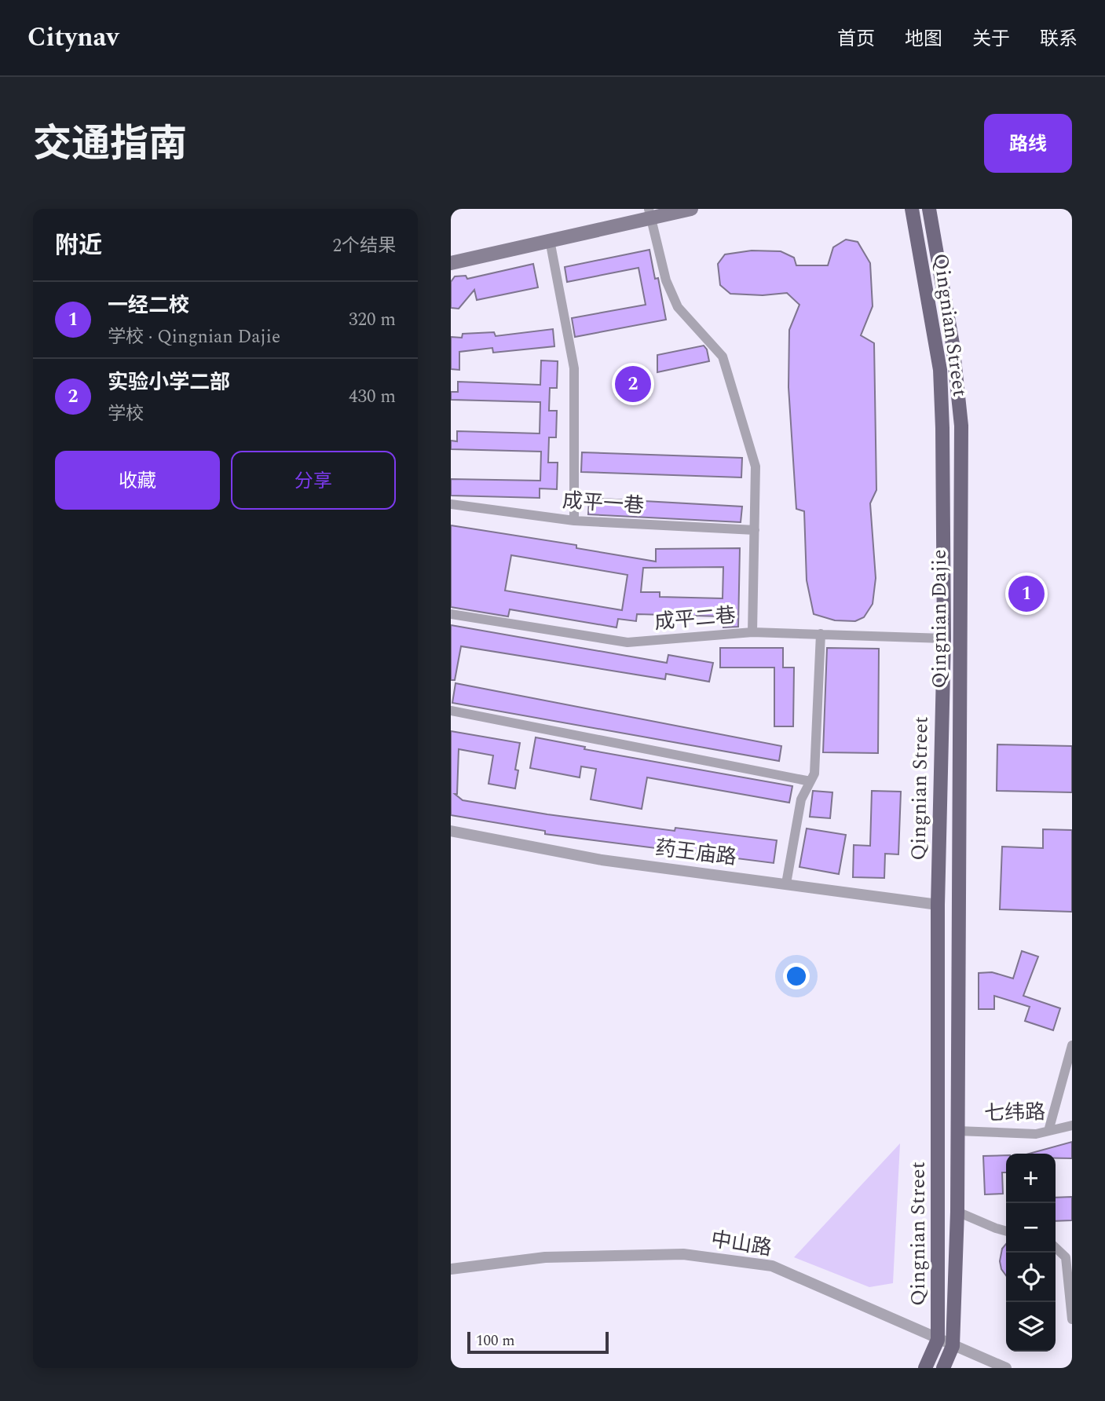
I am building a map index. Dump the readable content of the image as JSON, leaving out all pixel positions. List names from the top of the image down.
{
  "streets": {
    "main road": ["Qingnian Street", "Qingnian Dajie"],
    "street": [
      "成平一巷",
      "成平二巷",
      "药王庙路",
      "七纬路",
      "中山路"
    ]
  },
  "crossings": [
    ["Qingnian Street", "成平二巷"],
    ["Qingnian Street", "Qingnian Dajie"],
    ["Qingnian Street", "药王庙路"],
    ["Qingnian Street", "七纬路"],
    ["Qingnian Street", "中山路"],
    ["Qingnian Dajie", "七纬路"]
  ],
  "scale_bar": "100 m",
  "page": {
    "header": "Citynav",
    "nav": [
      "首页",
      "地图",
      "关于",
      "联系"
    ],
    "title": "交通指南",
    "buttons": [
      "路线",
      ["收藏", "分享"]
    ],
    "heading": ["附近", "2个结果"],
    "list": [
      {
        "mark": "1",
        "name": "一经二校",
        "note": "学校 · Qingnian Dajie",
        "value": "320 m"
      },
      {
        "mark": "2",
        "name": "实验小学二部",
        "note": "学校",
        "value": "430 m"
      }
    ],
    "pins": ["2", "1"],
    "map_buttons": ["+", "−"],
    "scale": "100 m"
  }
}
